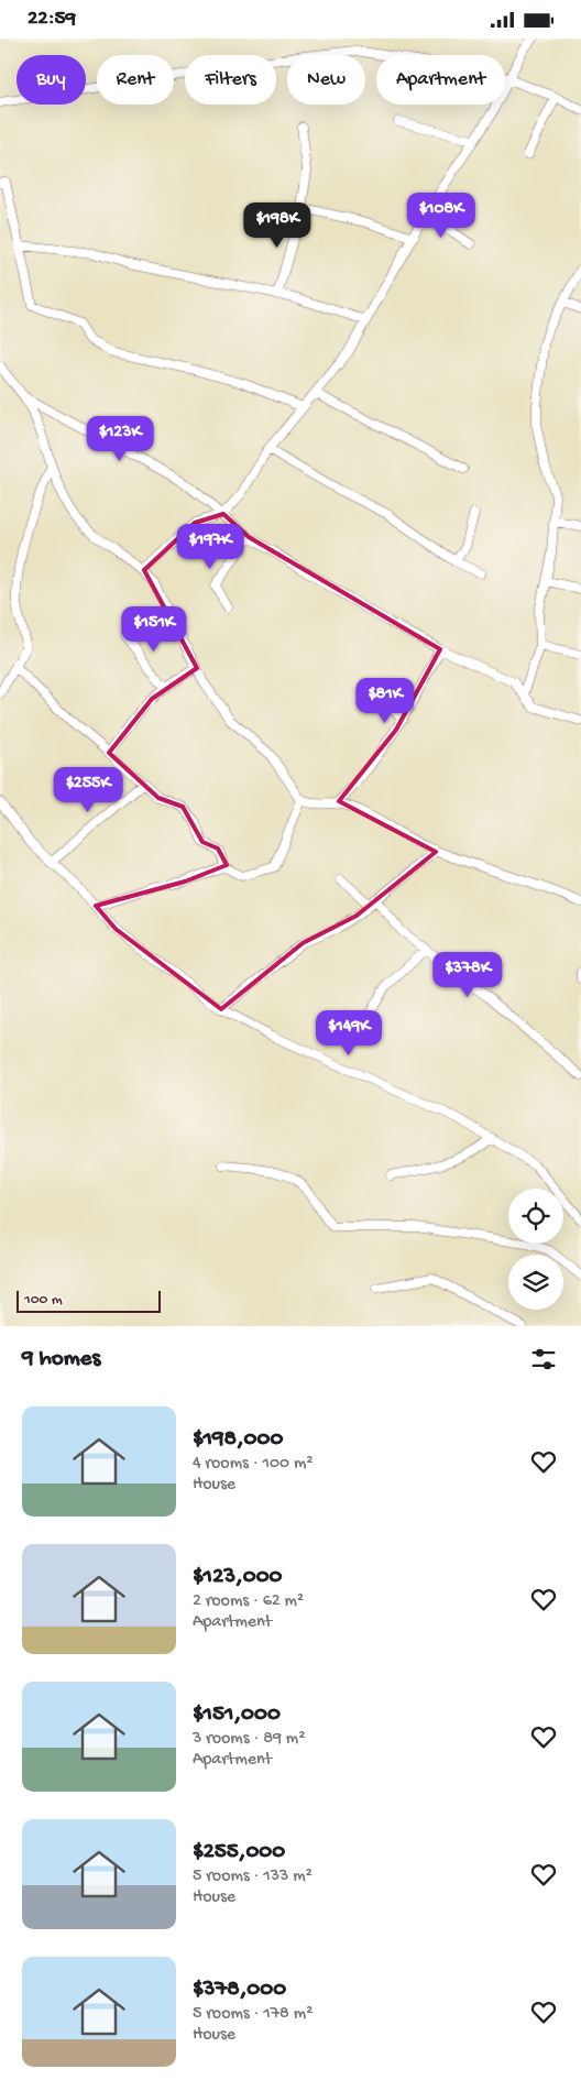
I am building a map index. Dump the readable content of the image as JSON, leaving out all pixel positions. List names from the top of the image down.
{
  "scale_bar": "100 m",
  "page": {
    "status": "22:59",
    "chip": [
      "Buy",
      "Rent",
      "Filters",
      "New",
      "Apartment"
    ],
    "price": [
      "$108K",
      "$198K",
      "$123K",
      "$197K",
      "$151K",
      "$81K",
      "$255K",
      "$378K",
      "$149K"
    ],
    "scale": "100 m",
    "heading": "9 homes",
    "list": [
      {
        "name": "$198,000",
        "note": "4 rooms · 100 m² · House"
      },
      {
        "name": "$123,000",
        "note": "2 rooms · 62 m² · Apartment"
      },
      {
        "name": "$151,000",
        "note": "3 rooms · 89 m² · Apartment"
      },
      {
        "name": "$255,000",
        "note": "5 rooms · 133 m² · House"
      },
      {
        "name": "$378,000",
        "note": "5 rooms · 178 m² · House"
      }
    ]
  }
}
